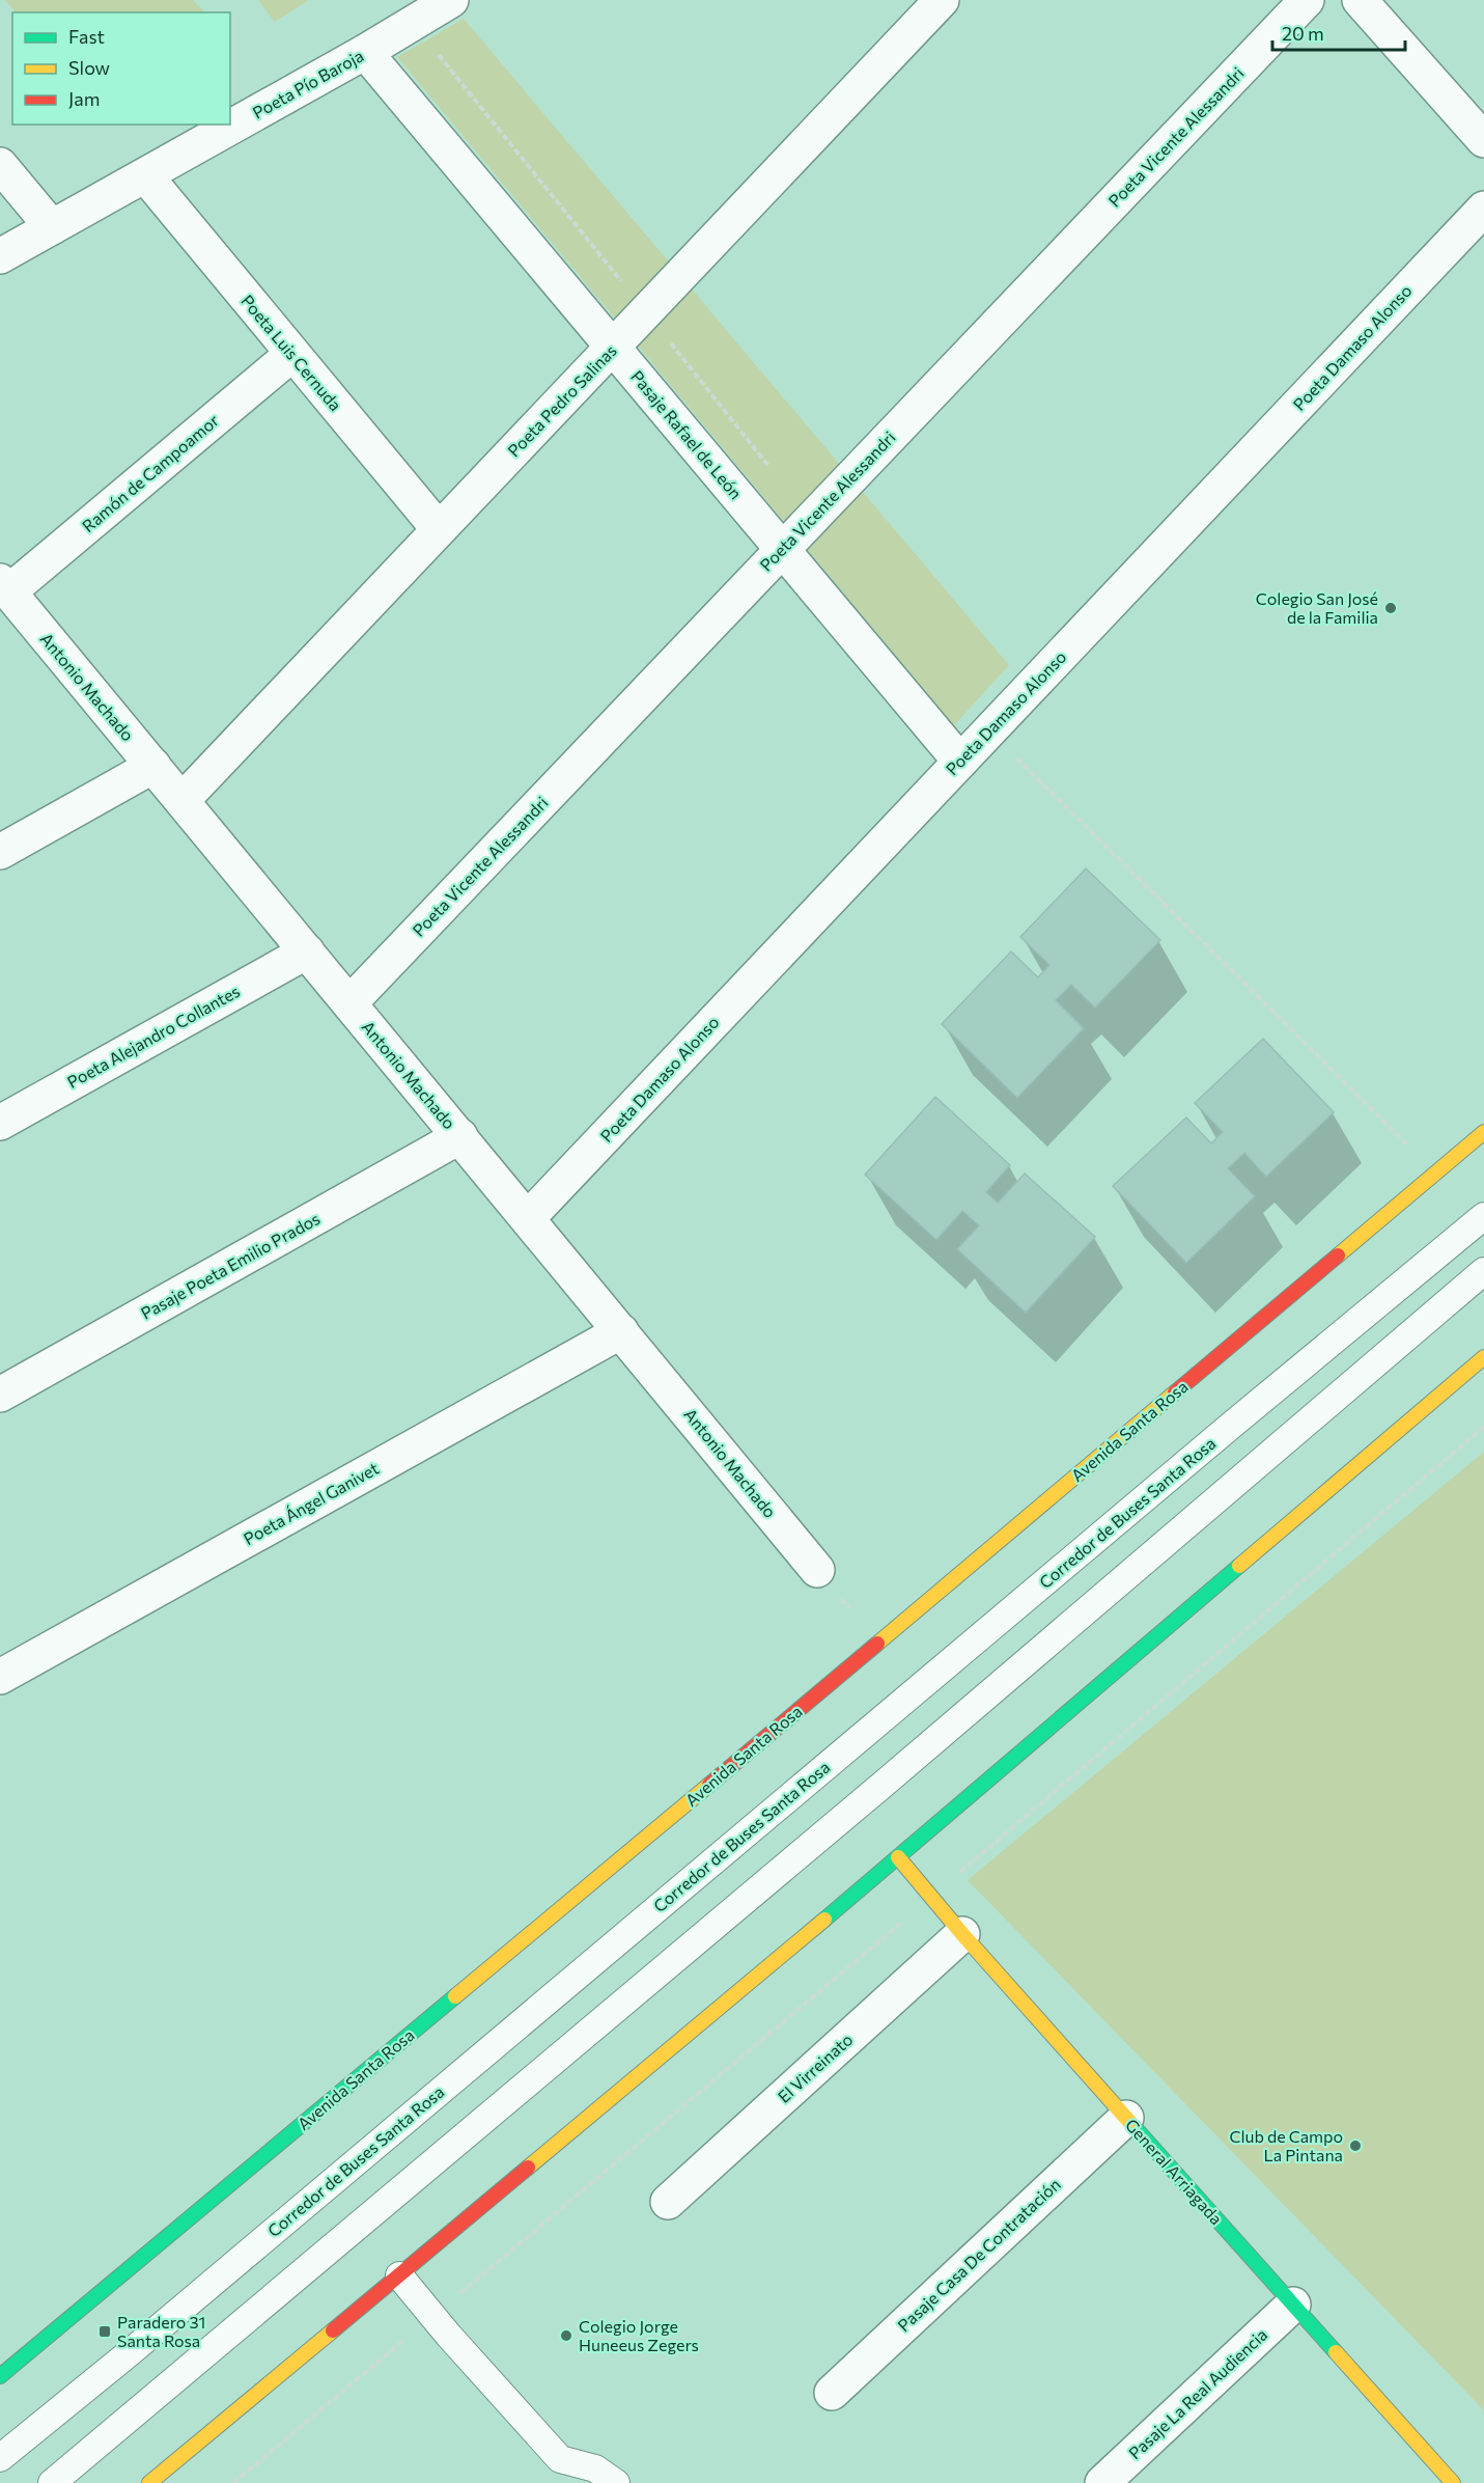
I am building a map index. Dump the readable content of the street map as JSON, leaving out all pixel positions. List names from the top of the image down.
{
  "streets": {
    "main road": ["Avenida Santa Rosa", "General Arriagada"],
    "street": [
      "Poeta Pío Baroja",
      "Poeta Vicente Alessandri",
      "Poeta Damaso Alonso",
      "Poeta Luis Cernuda",
      "Poeta Pedro Salinas",
      "Pasaje Rafael de León",
      "Ramón de Campoamor",
      "Antonio Machado",
      "Poeta Alejandro Collantes",
      "Pasaje Poeta Emilio Prados",
      "Poeta Ángel Ganivet",
      "El Virreinato",
      "Pasaje Casa De Contratación",
      "Pasaje La Real Audiencia"
    ],
    "lane": ["Corredor de Buses Santa Rosa"]
  },
  "crossings": [
    ["Poeta Pío Baroja", "Poeta Luis Cernuda"],
    ["Poeta Pío Baroja", "Pasaje Rafael de León"],
    ["Poeta Vicente Alessandri", "Pasaje Rafael de León"],
    ["Poeta Vicente Alessandri", "Antonio Machado"],
    ["Poeta Damaso Alonso", "Pasaje Rafael de León"],
    ["Poeta Damaso Alonso", "Antonio Machado"],
    ["Poeta Luis Cernuda", "Poeta Pedro Salinas"],
    ["Poeta Luis Cernuda", "Ramón de Campoamor"],
    ["Poeta Pedro Salinas", "Pasaje Rafael de León"],
    ["Poeta Pedro Salinas", "Antonio Machado"],
    ["Ramón de Campoamor", "Antonio Machado"],
    ["Antonio Machado", "Poeta Alejandro Collantes"],
    ["Antonio Machado", "Pasaje Poeta Emilio Prados"],
    ["Antonio Machado", "Poeta Ángel Ganivet"],
    ["El Virreinato", "General Arriagada"],
    ["General Arriagada", "Pasaje Casa De Contratación"],
    ["General Arriagada", "Pasaje La Real Audiencia"]
  ],
  "places": {
    "other": ["Colegio San José de la Familia", "Club de Campo La Pintana", "Colegio Jorge Huneeus Zegers"],
    "transit": ["Paradero 31 Santa Rosa"]
  },
  "legend": ["Fast", "Slow", "Jam"],
  "scale_bar": "20 m"
}
